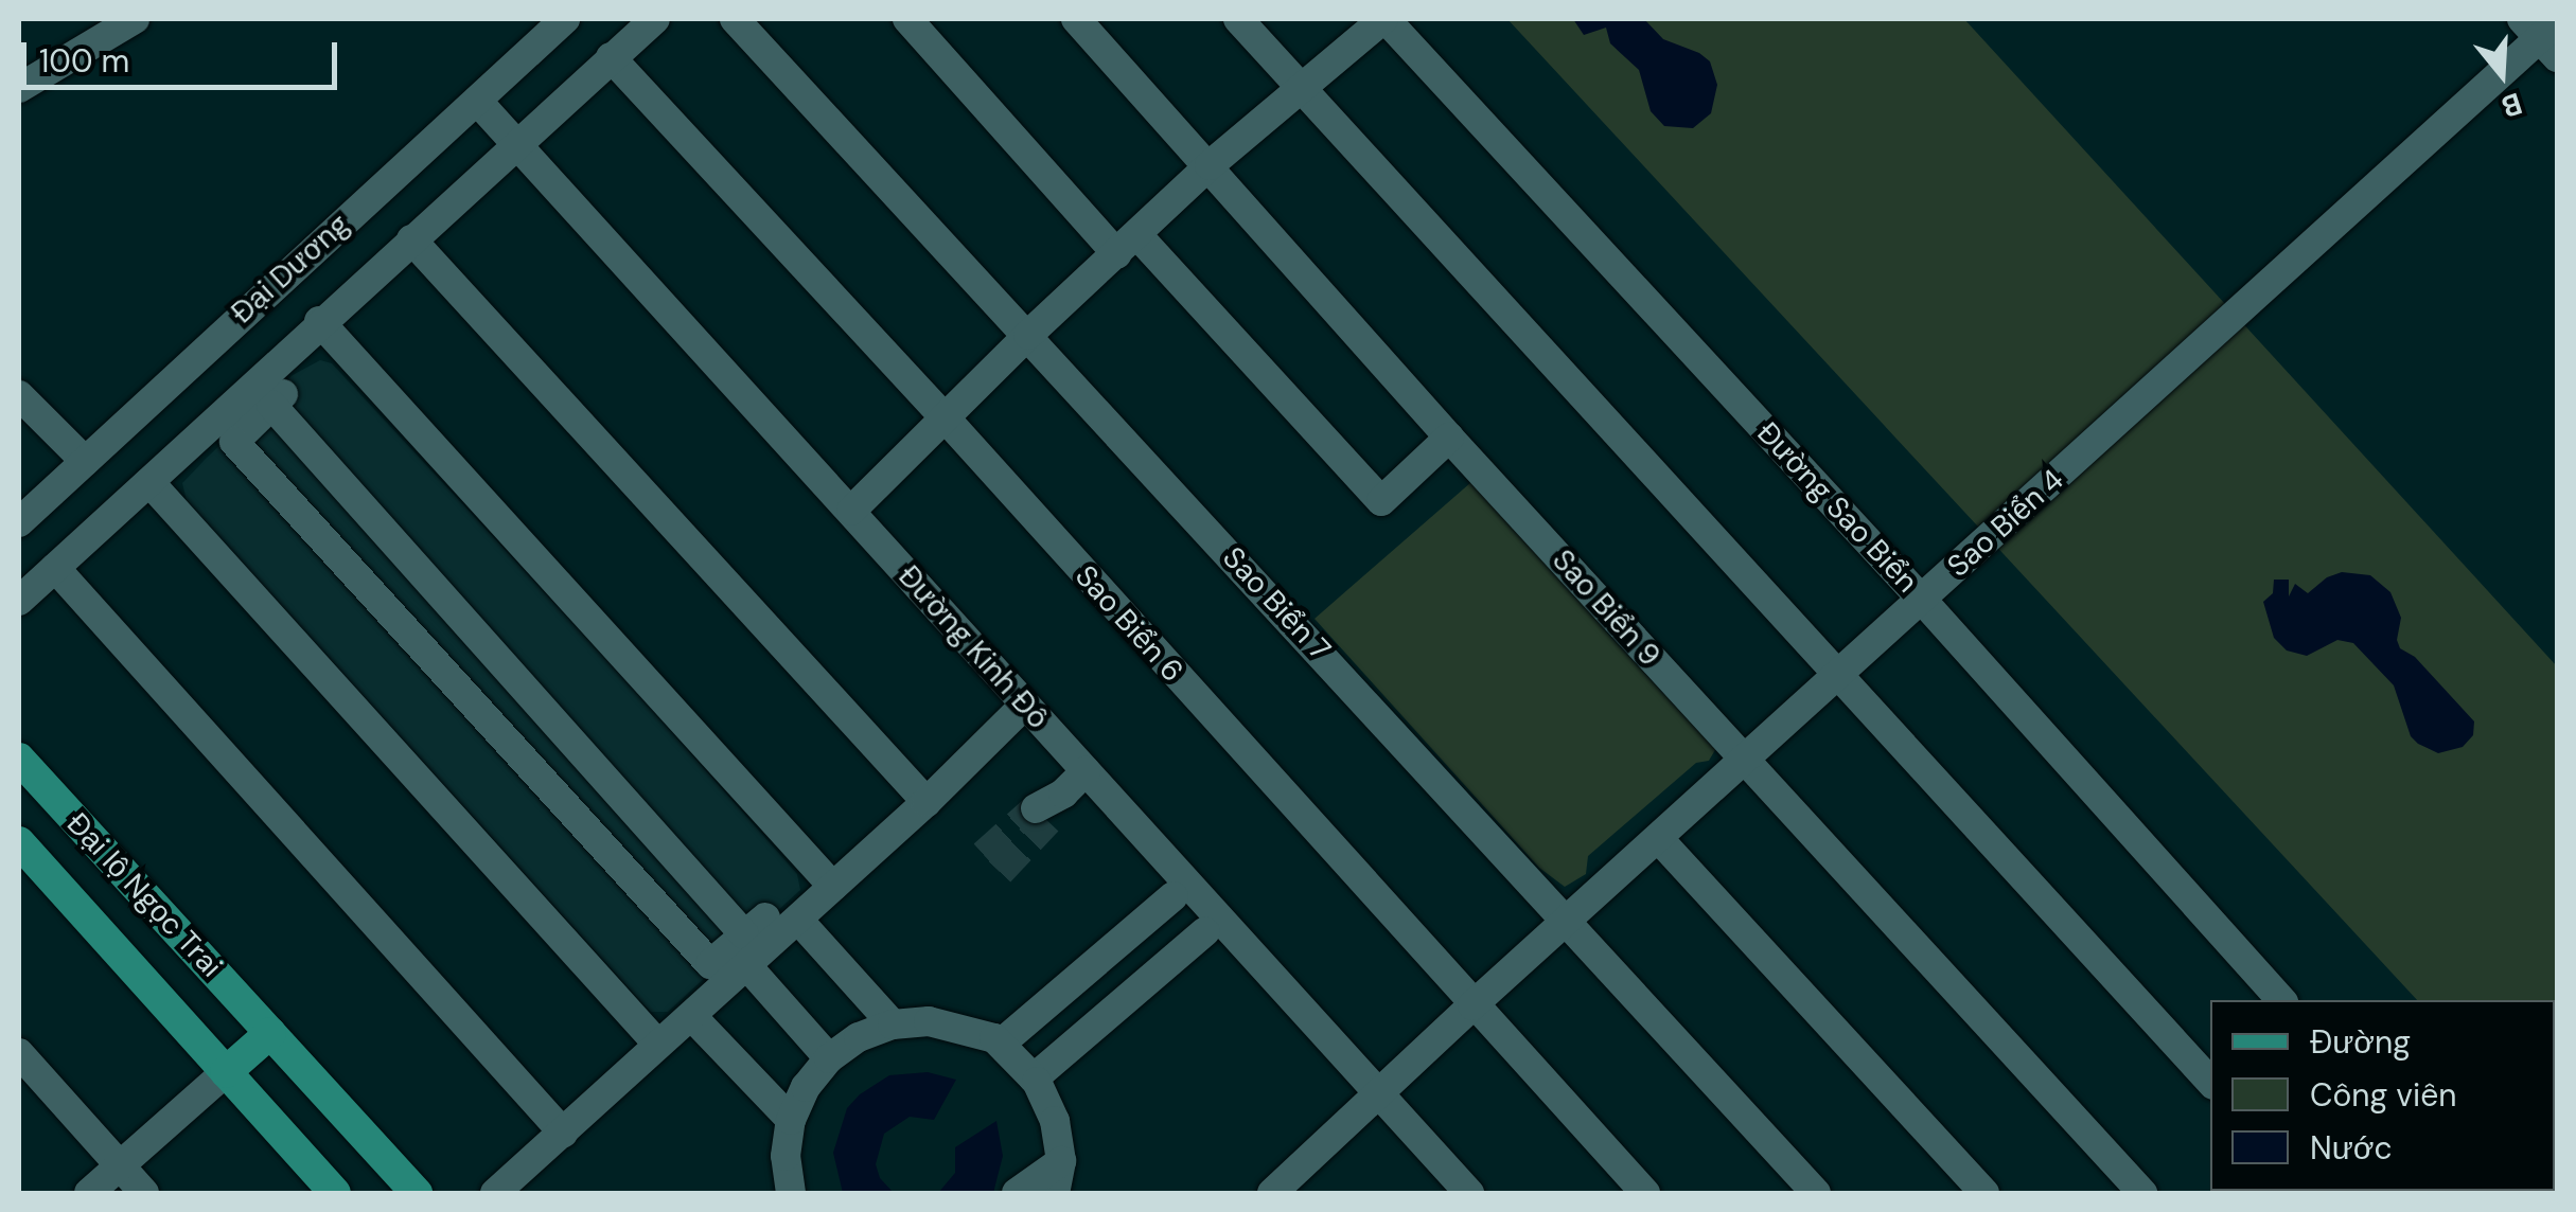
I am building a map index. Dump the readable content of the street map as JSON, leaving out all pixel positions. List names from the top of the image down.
{
  "streets": {
    "main road": ["Đại lộ Ngọc Trai"],
    "street": [
      "Đại Dương",
      "Đường Sao Biển",
      "Sao Biển 4",
      "Sao Biển 7",
      "Sao Biển 9",
      "Sao Biển 6",
      "Đường Kinh Đô"
    ]
  },
  "crossings": [
    ["Đại Dương", "Đường Kinh Đô"],
    ["Đường Sao Biển", "Sao Biển 4"],
    ["Sao Biển 4", "Sao Biển 7"],
    ["Sao Biển 4", "Sao Biển 9"],
    ["Sao Biển 4", "Sao Biển 6"],
    ["Sao Biển 4", "Đường Kinh Đô"]
  ],
  "legend": ["Đường", "Công viên", "Nước"],
  "scale_bar": "100 m",
  "north": "bottom"
}
